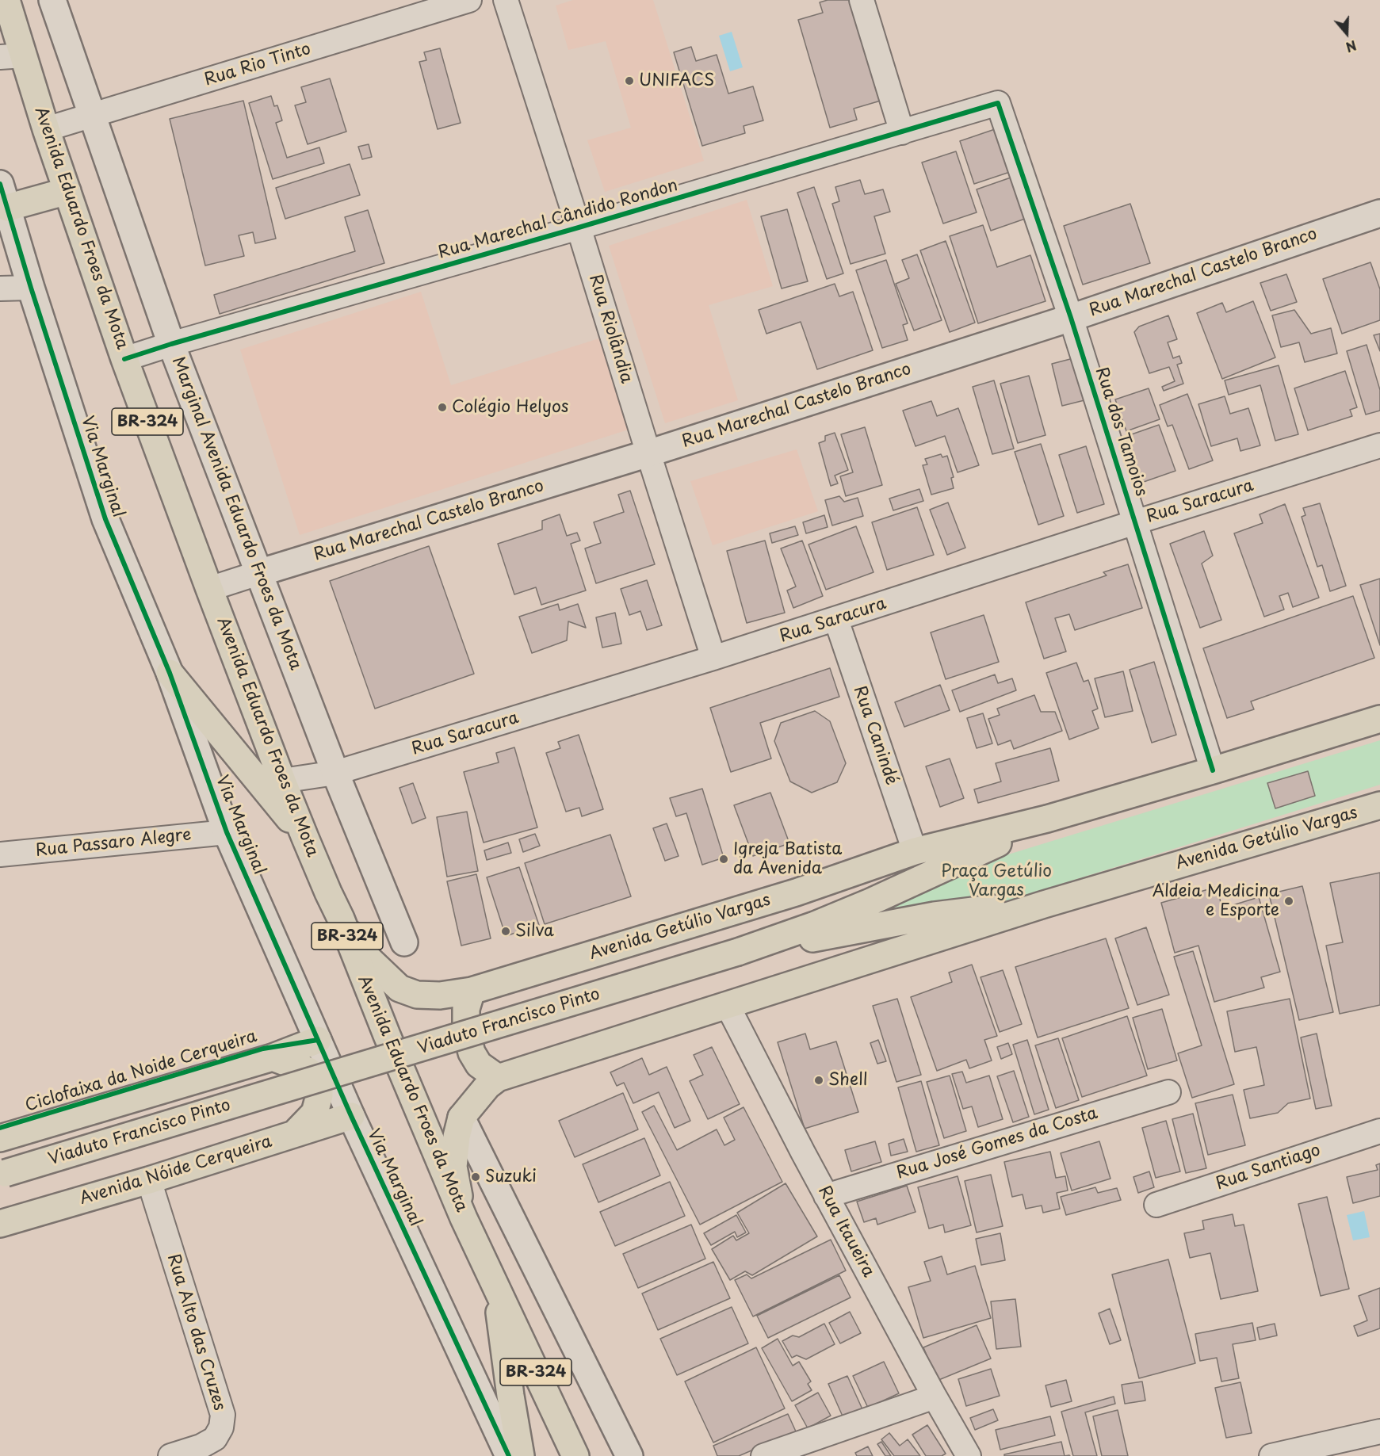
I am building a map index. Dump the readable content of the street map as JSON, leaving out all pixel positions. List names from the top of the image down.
{
  "streets": {
    "main road": [
      "Avenida Eduardo Froes da Mota",
      "BR-324",
      "Avenida Getúlio Vargas",
      "Viaduto Francisco Pinto",
      "Avenida Nóide Cerqueira"
    ],
    "street": [
      "Rua Rio Tinto",
      "Rua Marechal Cândido Rondon",
      "Rua Marechal Castelo Branco",
      "Rua Riolândia",
      "Rua dos Tamoios",
      "Via Marginal",
      "Rua Saracura",
      "Marginal Avenida Eduardo Froes da Mota",
      "Rua Canindé",
      "Rua Passaro Alegre",
      "Rua José Gomes da Costa",
      "Rua Santiago",
      "Rua Itaueira",
      "Rua Alto das Cruzes"
    ],
    "cycle path": ["Ciclofaixa da Noide Cerqueira"]
  },
  "crossings": [
    ["Rua Rio Tinto", "Avenida Eduardo Froes da Mota"],
    ["Rua Rio Tinto", "Marginal Avenida Eduardo Froes da Mota"],
    ["Rua Marechal Cândido Rondon", "Avenida Eduardo Froes da Mota"],
    ["Rua Marechal Cândido Rondon", "Rua Riolândia"],
    ["Rua Marechal Cândido Rondon", "Rua dos Tamoios"],
    ["Rua Marechal Cândido Rondon", "Marginal Avenida Eduardo Froes da Mota"],
    ["Avenida Eduardo Froes da Mota", "Rua Marechal Castelo Branco"],
    ["Avenida Eduardo Froes da Mota", "Rua Saracura"],
    ["Avenida Eduardo Froes da Mota", "Avenida Getúlio Vargas"],
    ["Rua Marechal Castelo Branco", "Rua Riolândia"],
    ["Rua Marechal Castelo Branco", "Rua dos Tamoios"],
    ["Rua Marechal Castelo Branco", "Marginal Avenida Eduardo Froes da Mota"],
    ["Rua Riolândia", "Rua Saracura"],
    ["Rua dos Tamoios", "Rua Saracura"],
    ["Rua dos Tamoios", "Avenida Getúlio Vargas"],
    ["Via Marginal", "Rua Passaro Alegre"],
    ["Via Marginal", "Avenida Nóide Cerqueira"],
    ["Rua Saracura", "Marginal Avenida Eduardo Froes da Mota"],
    ["Rua Saracura", "Rua Canindé"],
    ["Rua Canindé", "Avenida Getúlio Vargas"],
    ["Avenida Getúlio Vargas", "Viaduto Francisco Pinto"],
    ["Avenida Getúlio Vargas", "Rua Itaueira"],
    ["Rua José Gomes da Costa", "Rua Itaueira"],
    ["Avenida Nóide Cerqueira", "Rua Alto das Cruzes"]
  ],
  "parks": ["Praça Getúlio Vargas"],
  "places": [
    "UNIFACS",
    "Colégio Helyos",
    "Igreja Batista da Avenida",
    "Aldeia Medicina e Esporte",
    "Silva",
    "Shell",
    "Suzuki"
  ],
  "north": "bottom"
}
